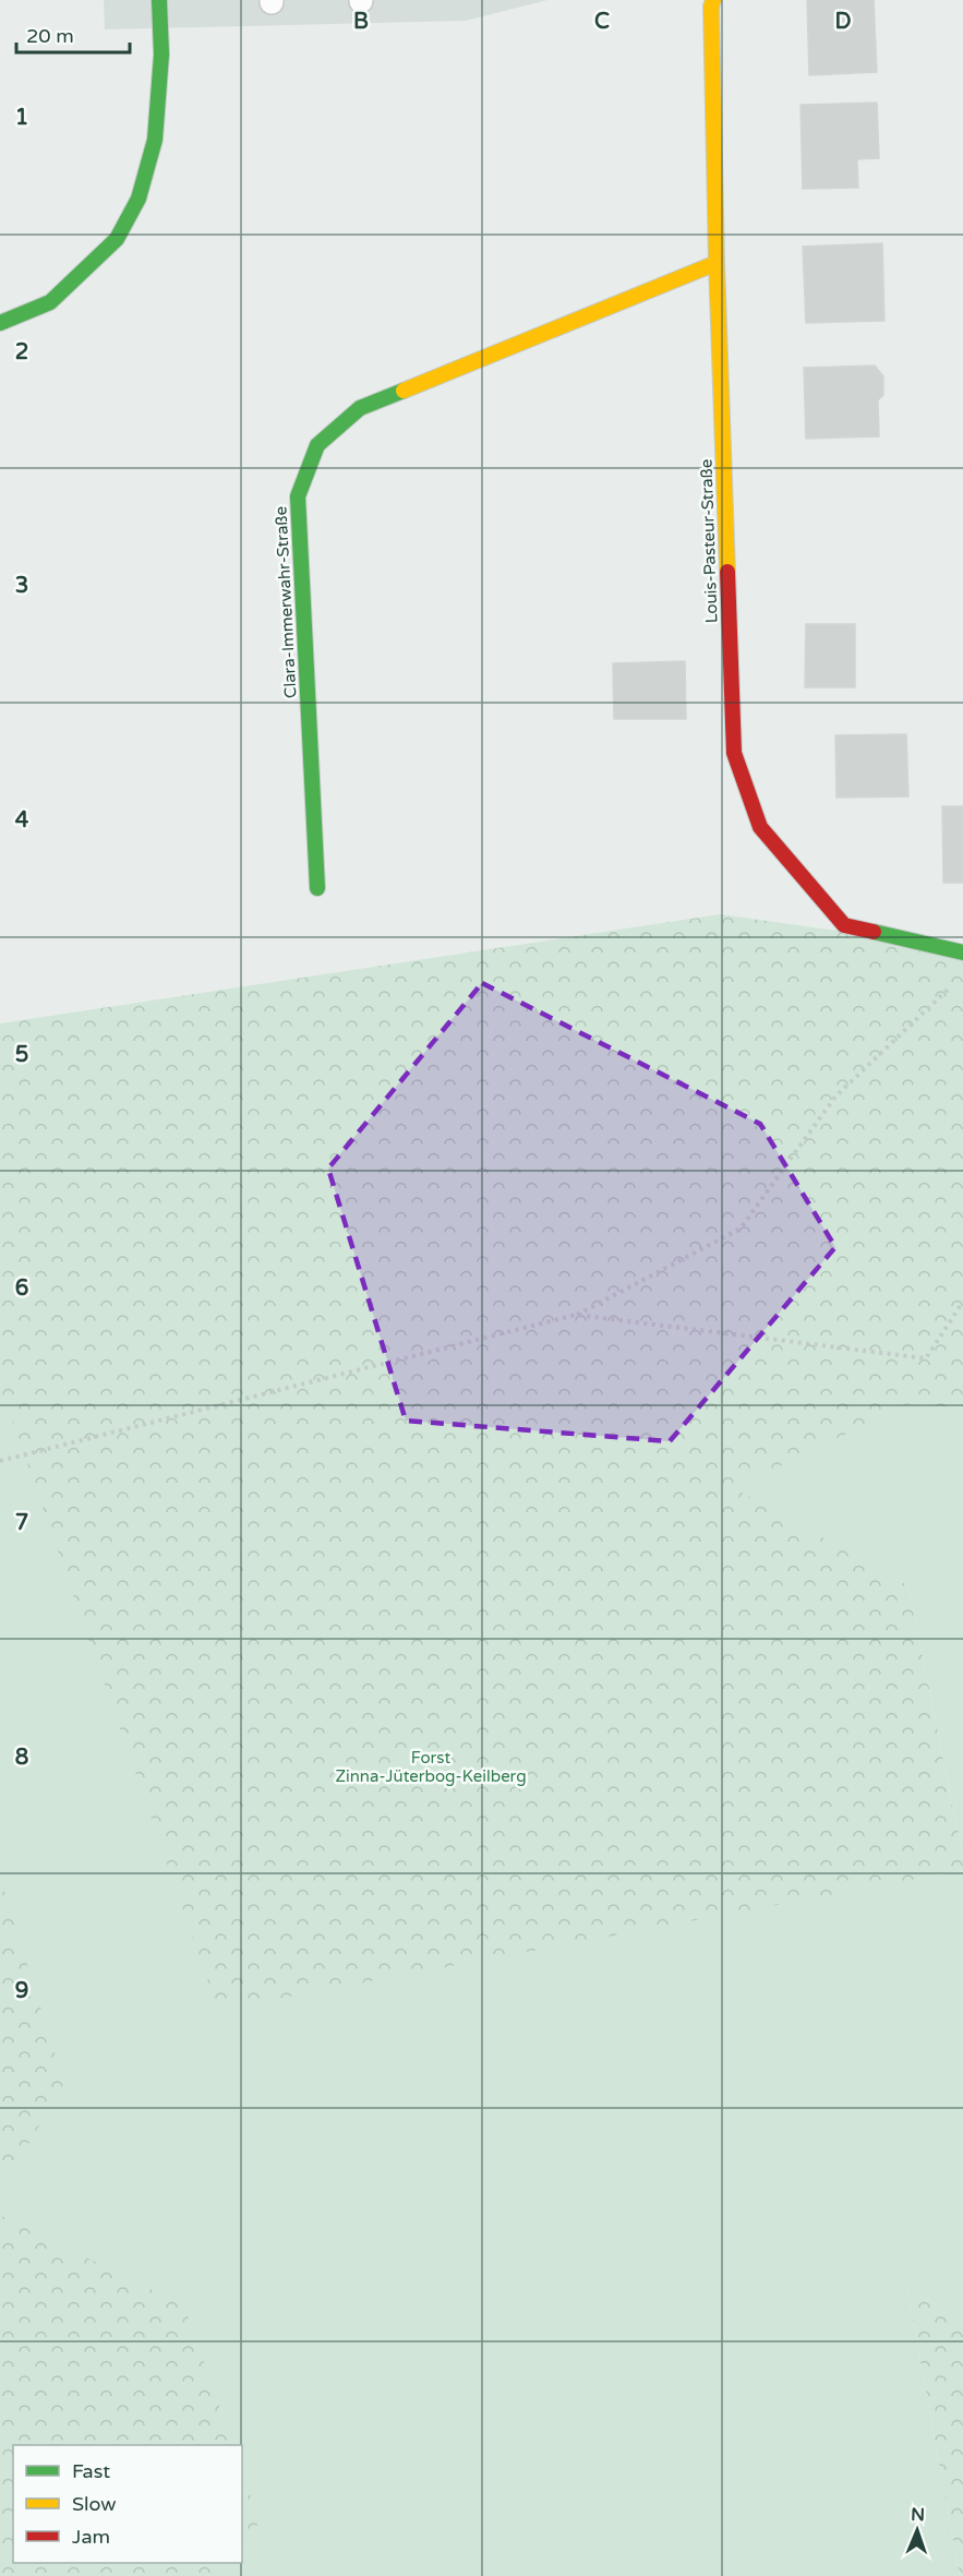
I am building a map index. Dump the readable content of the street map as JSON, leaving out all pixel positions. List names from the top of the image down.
{
  "streets": {
    "street": ["Louis-Pasteur-Straße", "Clara-Immerwahr-Straße"]
  },
  "crossings": [
    ["Louis-Pasteur-Straße", "Clara-Immerwahr-Straße"]
  ],
  "parks": ["Forst Zinna-Jüterbog-Keilberg"],
  "legend": ["Fast", "Slow", "Jam"],
  "scale_bar": "20 m",
  "north": "top",
  "grid": {
    "columns": ["B", "C", "D"],
    "rows": [
      "1",
      "2",
      "3",
      "4",
      "5",
      "6",
      "7",
      "8",
      "9"
    ]
  }
}
